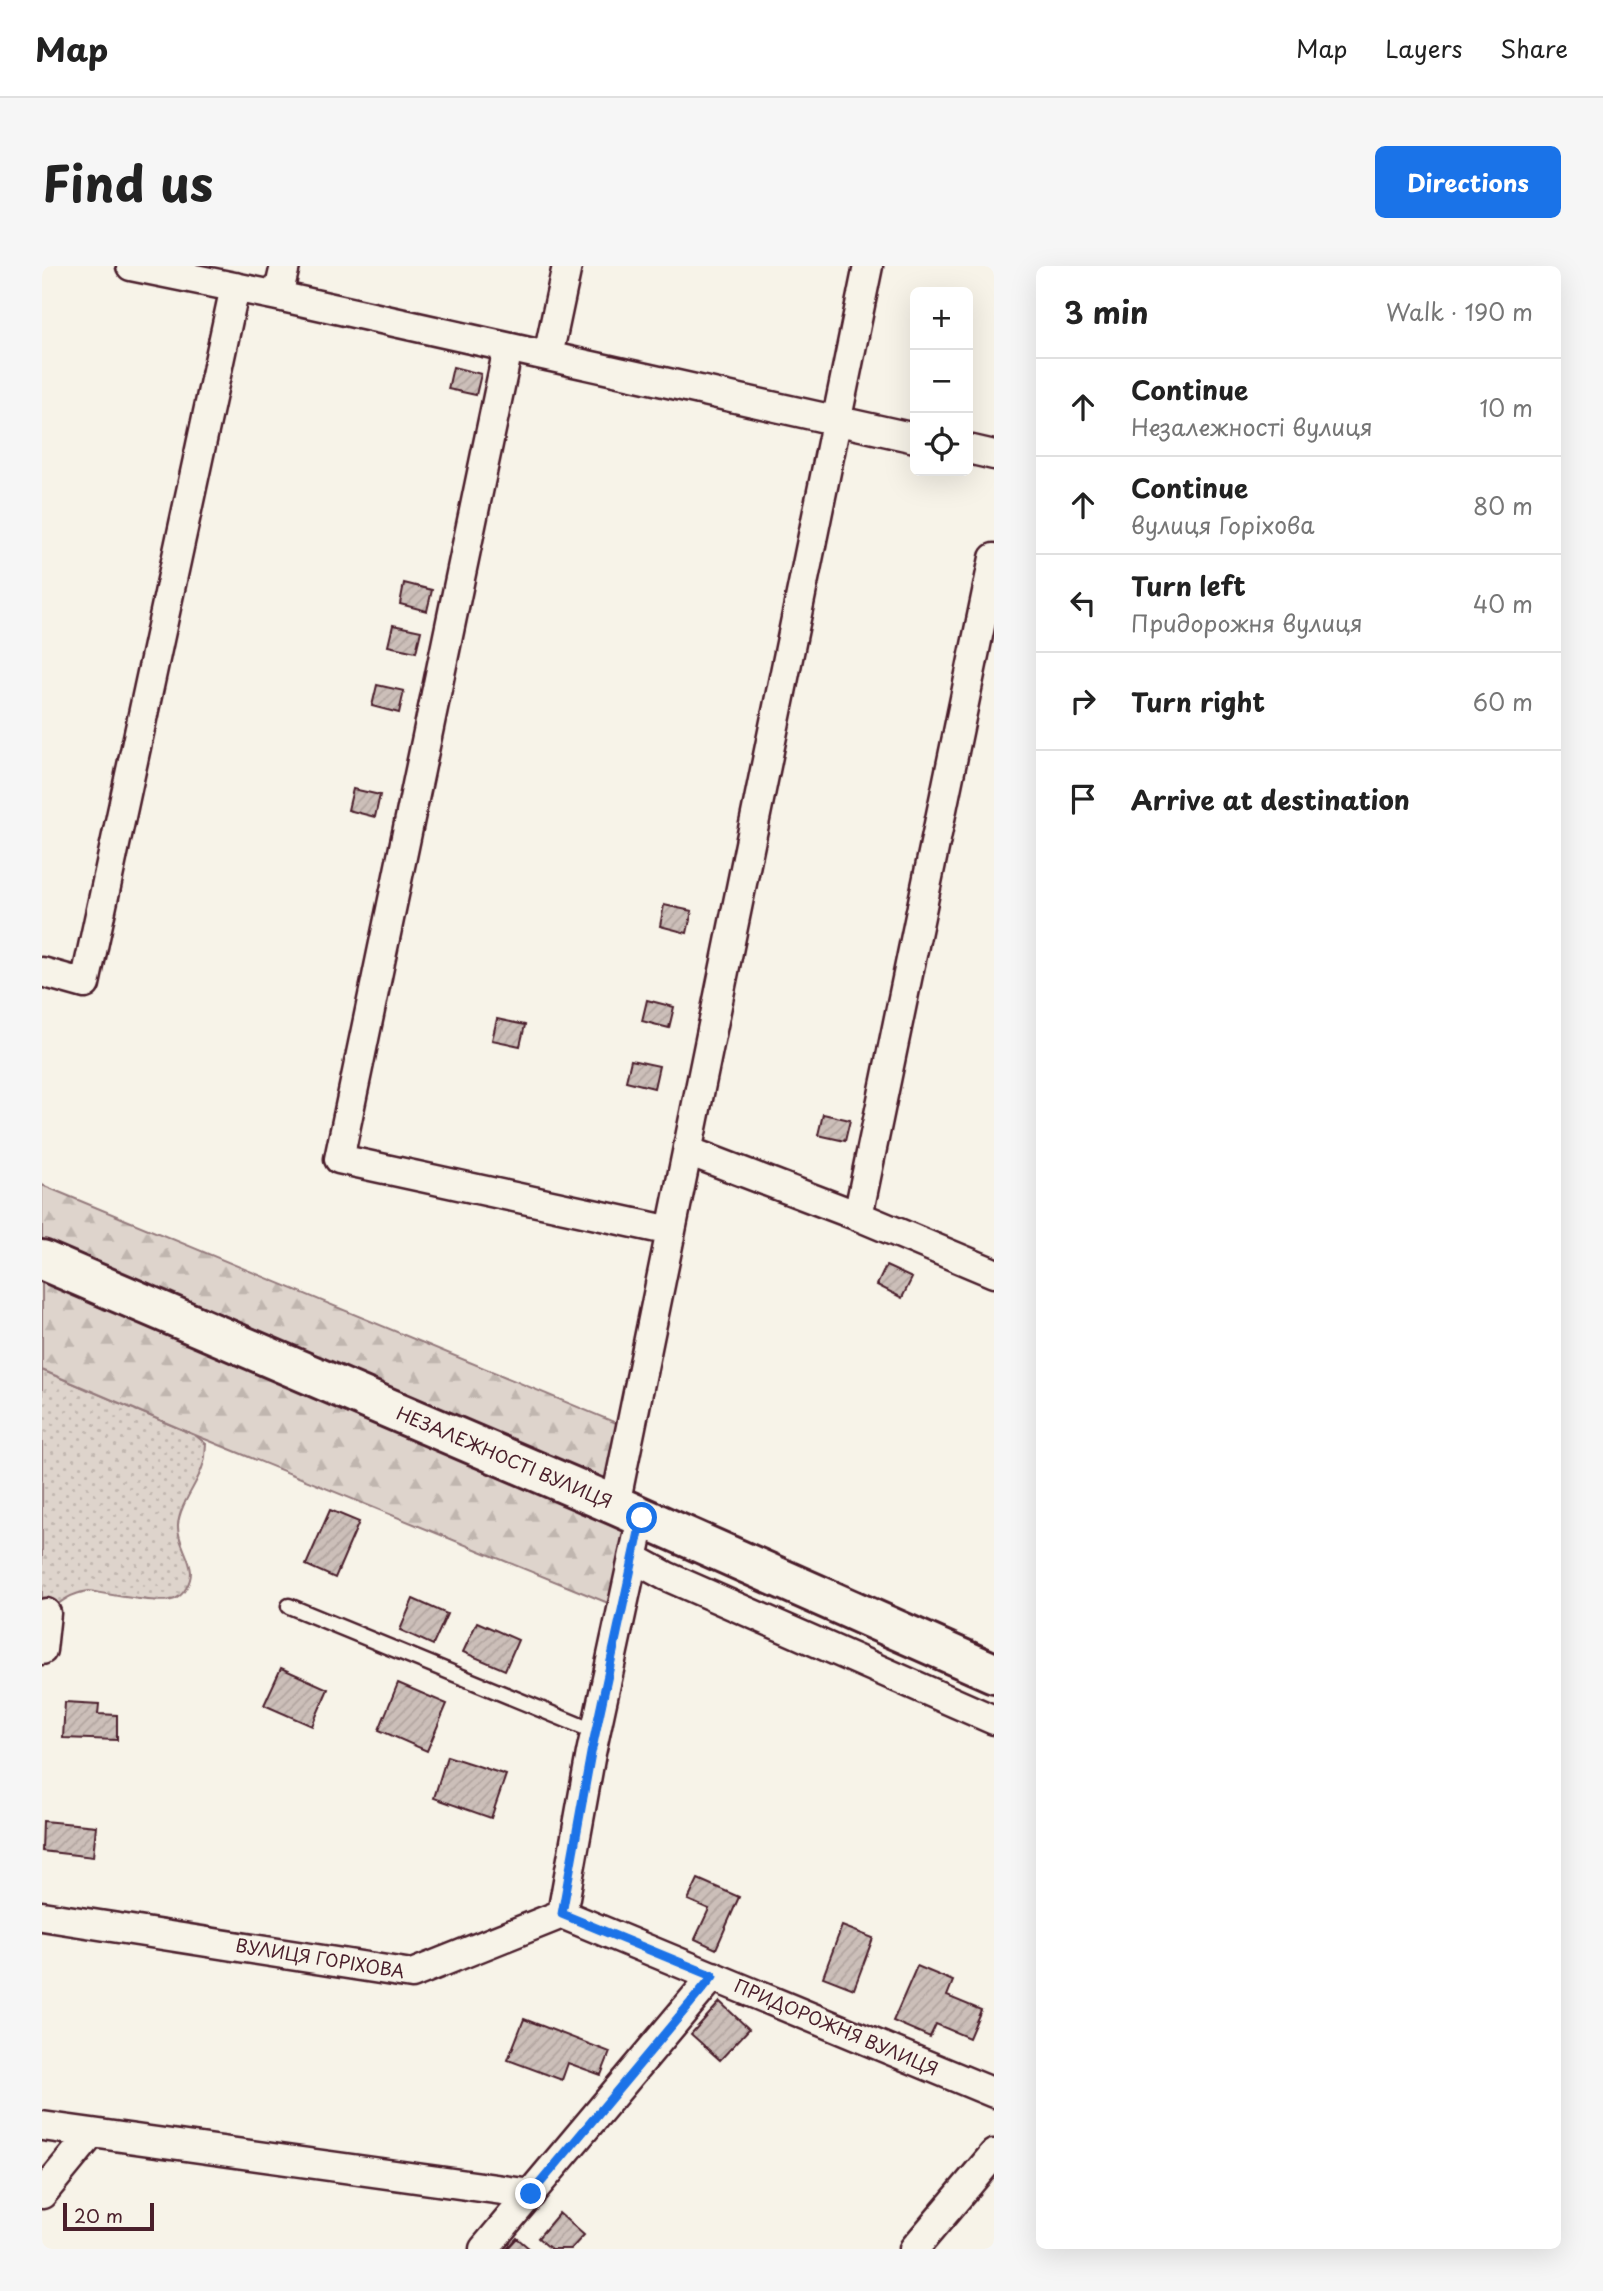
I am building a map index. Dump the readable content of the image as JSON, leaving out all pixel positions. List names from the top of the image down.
{
  "streets": {
    "street": ["НЕЗАЛЕЖНОСТІ ВУЛИЦЯ", "ВУЛИЦЯ ГОРІХОВА", "ПРИДОРОЖНЯ ВУЛИЦЯ"]
  },
  "crossings": [
    ["ВУЛИЦЯ ГОРІХОВА", "ПРИДОРОЖНЯ ВУЛИЦЯ"]
  ],
  "scale_bar": "20 m",
  "page": {
    "header": "Map",
    "nav": ["Map", "Layers", "Share"],
    "title": "Find us",
    "buttons": "Directions",
    "heading": ["3 min", "Walk · 190 m"],
    "map_buttons": ["+", "−"],
    "list": [
      ["Continue", "Незалежності вулиця", "10 m"],
      ["Continue", "вулиця Горіхова", "80 m"],
      ["Turn left", "Придорожня вулиця", "40 m"],
      ["Turn right", "60 m"],
      "Arrive at destination"
    ],
    "scale": "20 m"
  }
}
